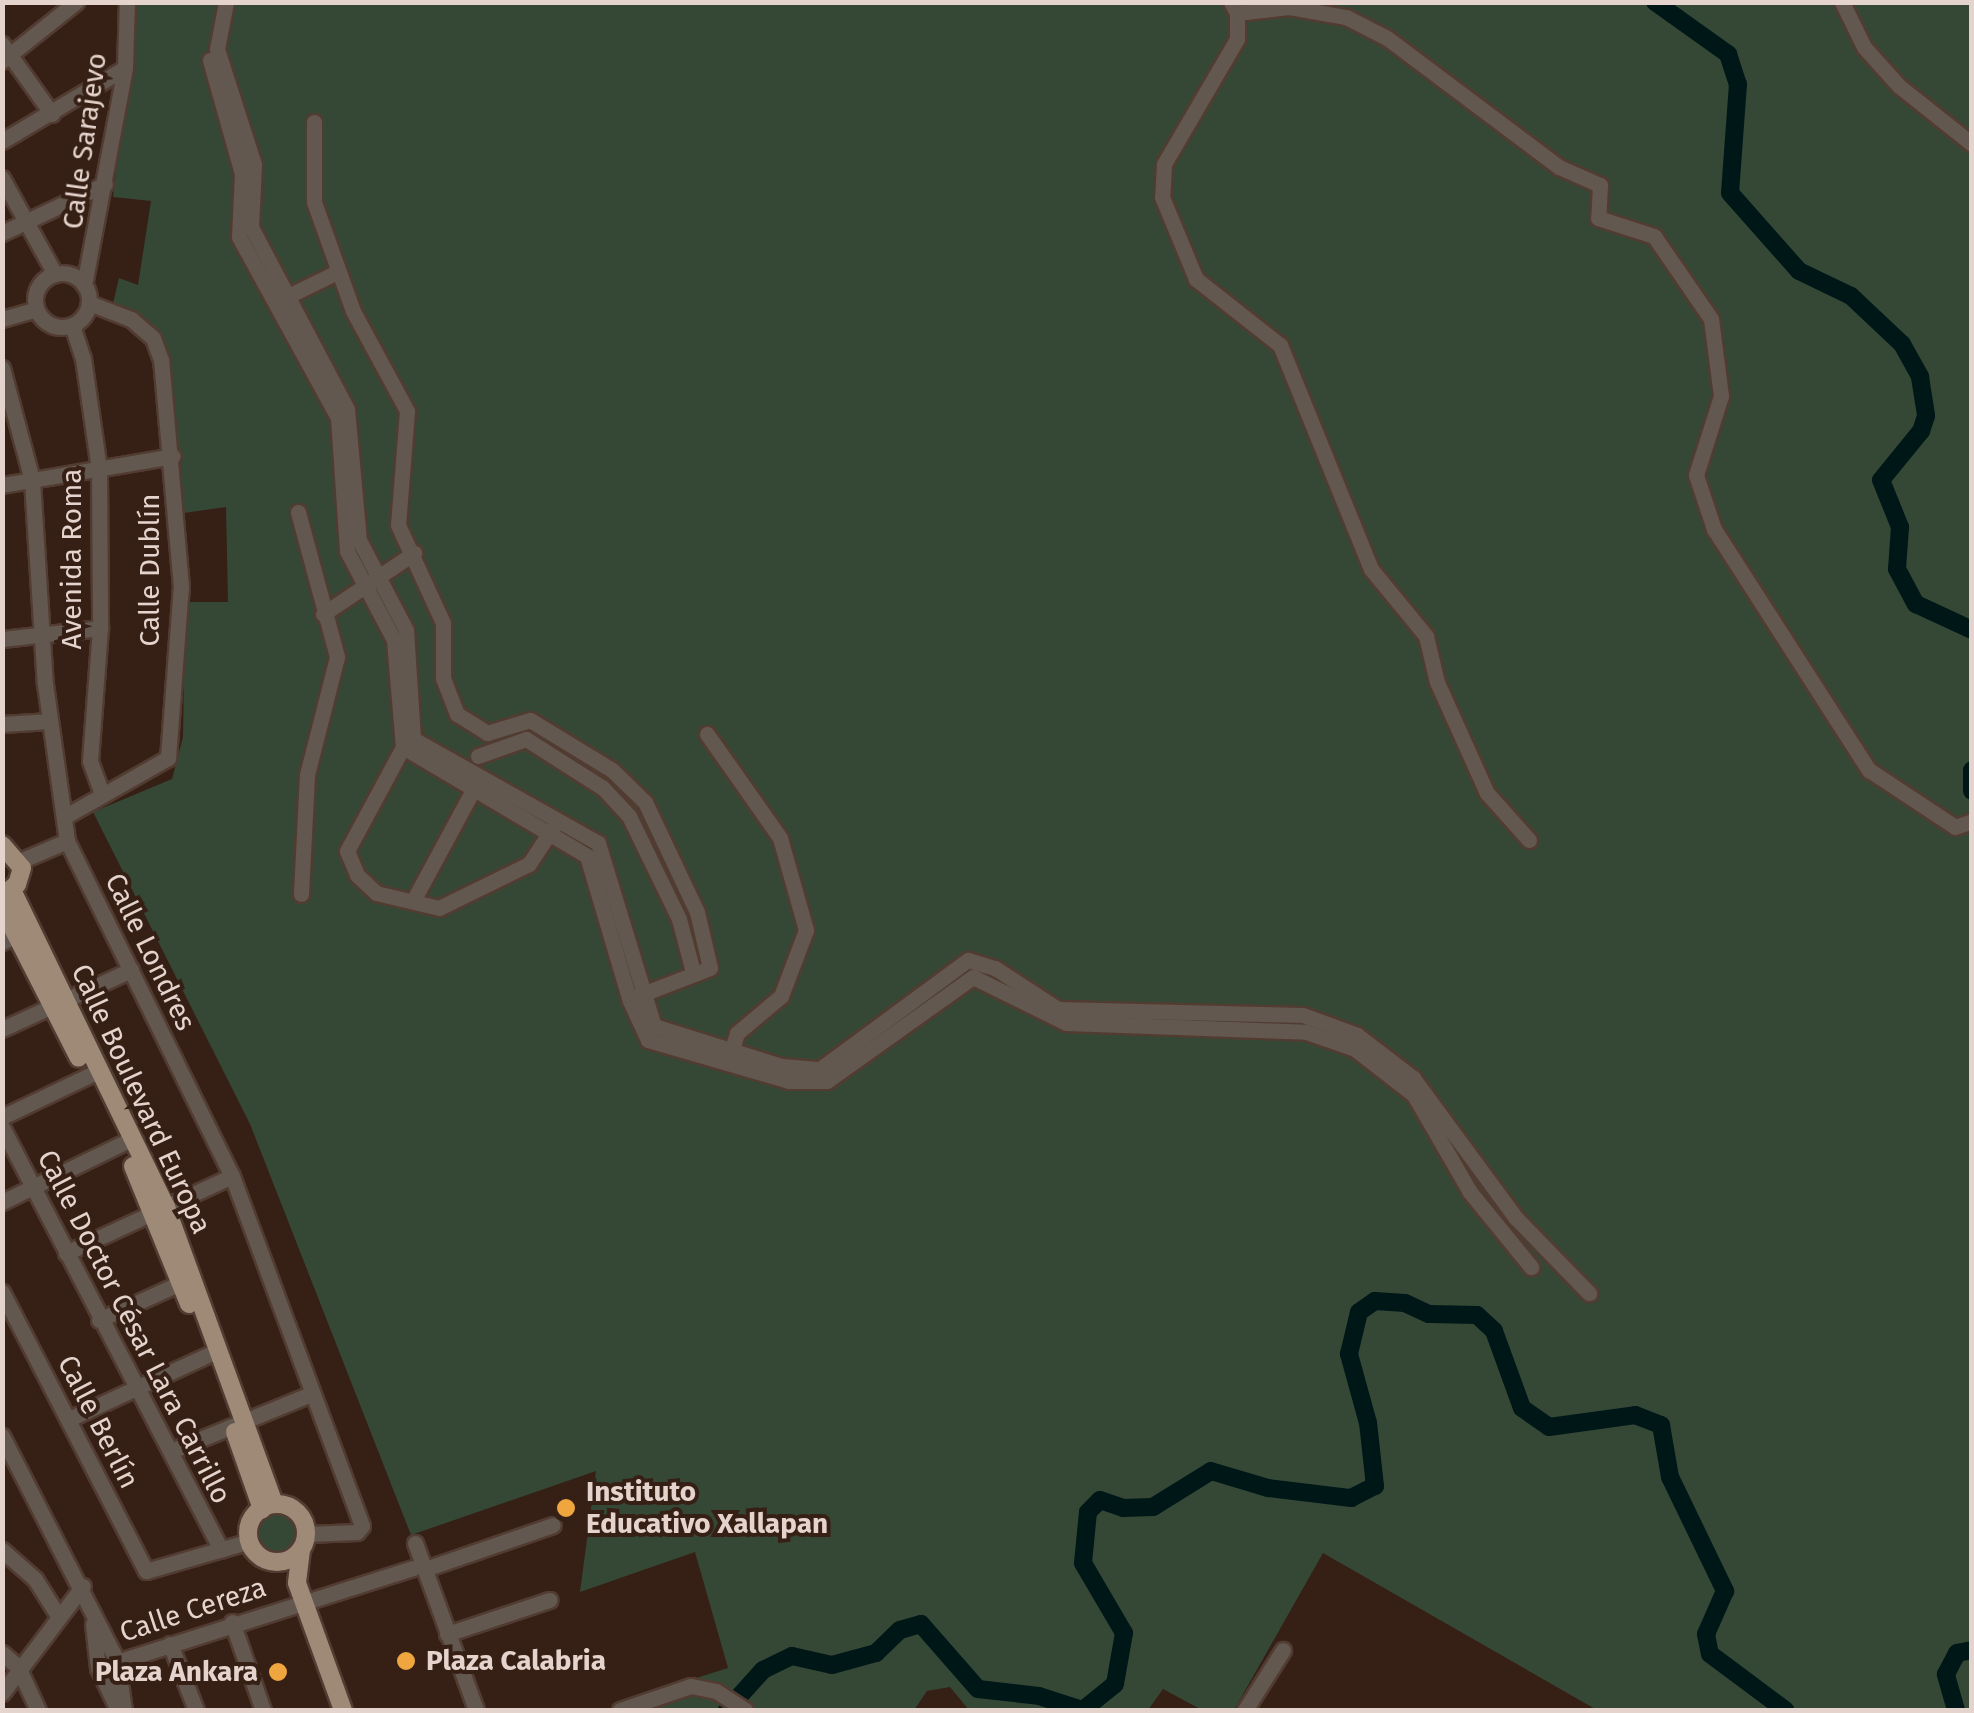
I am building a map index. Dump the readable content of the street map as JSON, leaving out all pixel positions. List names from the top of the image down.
{
  "streets": {
    "main road": ["Calle Boulevard Europa"],
    "street": [
      "Calle Sarajevo",
      "Avenida Roma",
      "Calle Dublín",
      "Calle Londres",
      "Calle Doctor César Lara Carrillo",
      "Calle Berlín",
      "Calle Cereza"
    ]
  },
  "crossings": [
    ["Calle Sarajevo", "Avenida Roma"],
    ["Calle Sarajevo", "Calle Dublín"],
    ["Avenida Roma", "Calle Dublín"],
    ["Calle Dublín", "Calle Londres"],
    ["Calle Londres", "Calle Boulevard Europa"],
    ["Calle Doctor César Lara Carrillo", "Calle Berlín"]
  ],
  "places": ["Instituto Educativo Xallapan", "Plaza Calabria", "Plaza Ankara"]
}
